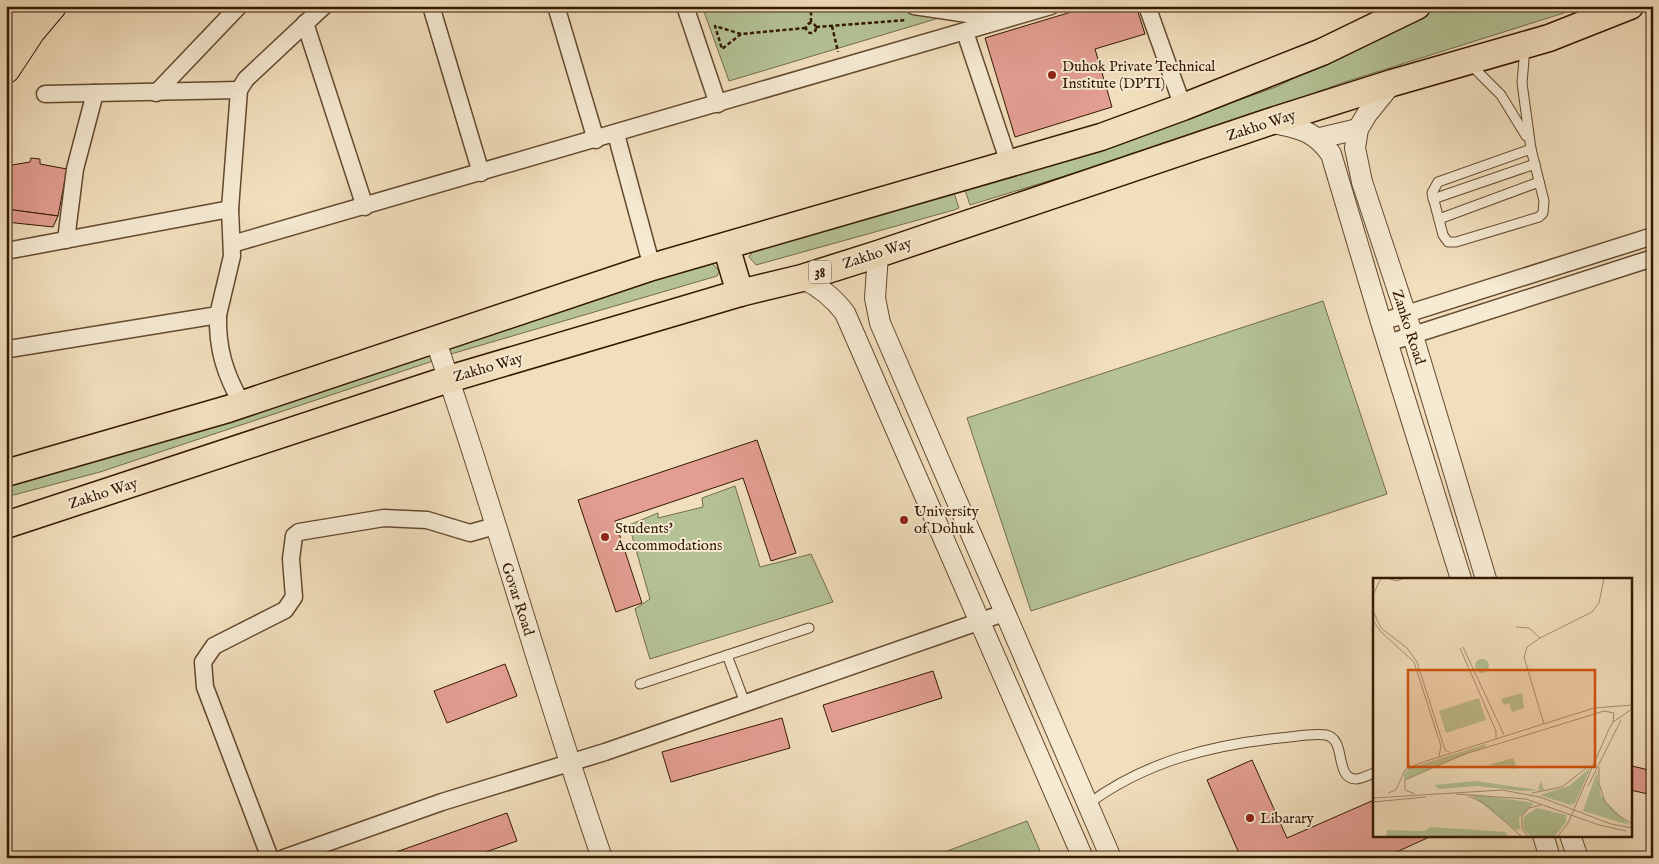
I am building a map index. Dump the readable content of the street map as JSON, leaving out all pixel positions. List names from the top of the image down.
{
  "streets": {
    "main road": ["Zakho Way", "38"],
    "street": ["Zanko Road", "Govar Road"]
  },
  "crossings": [
    ["Zakho Way", "Govar Road"]
  ],
  "places": [
    "Duhok Private Technical Institute (DPTI)",
    "University of Dohuk",
    "Students' Accommodations",
    "Libarary"
  ]
}
